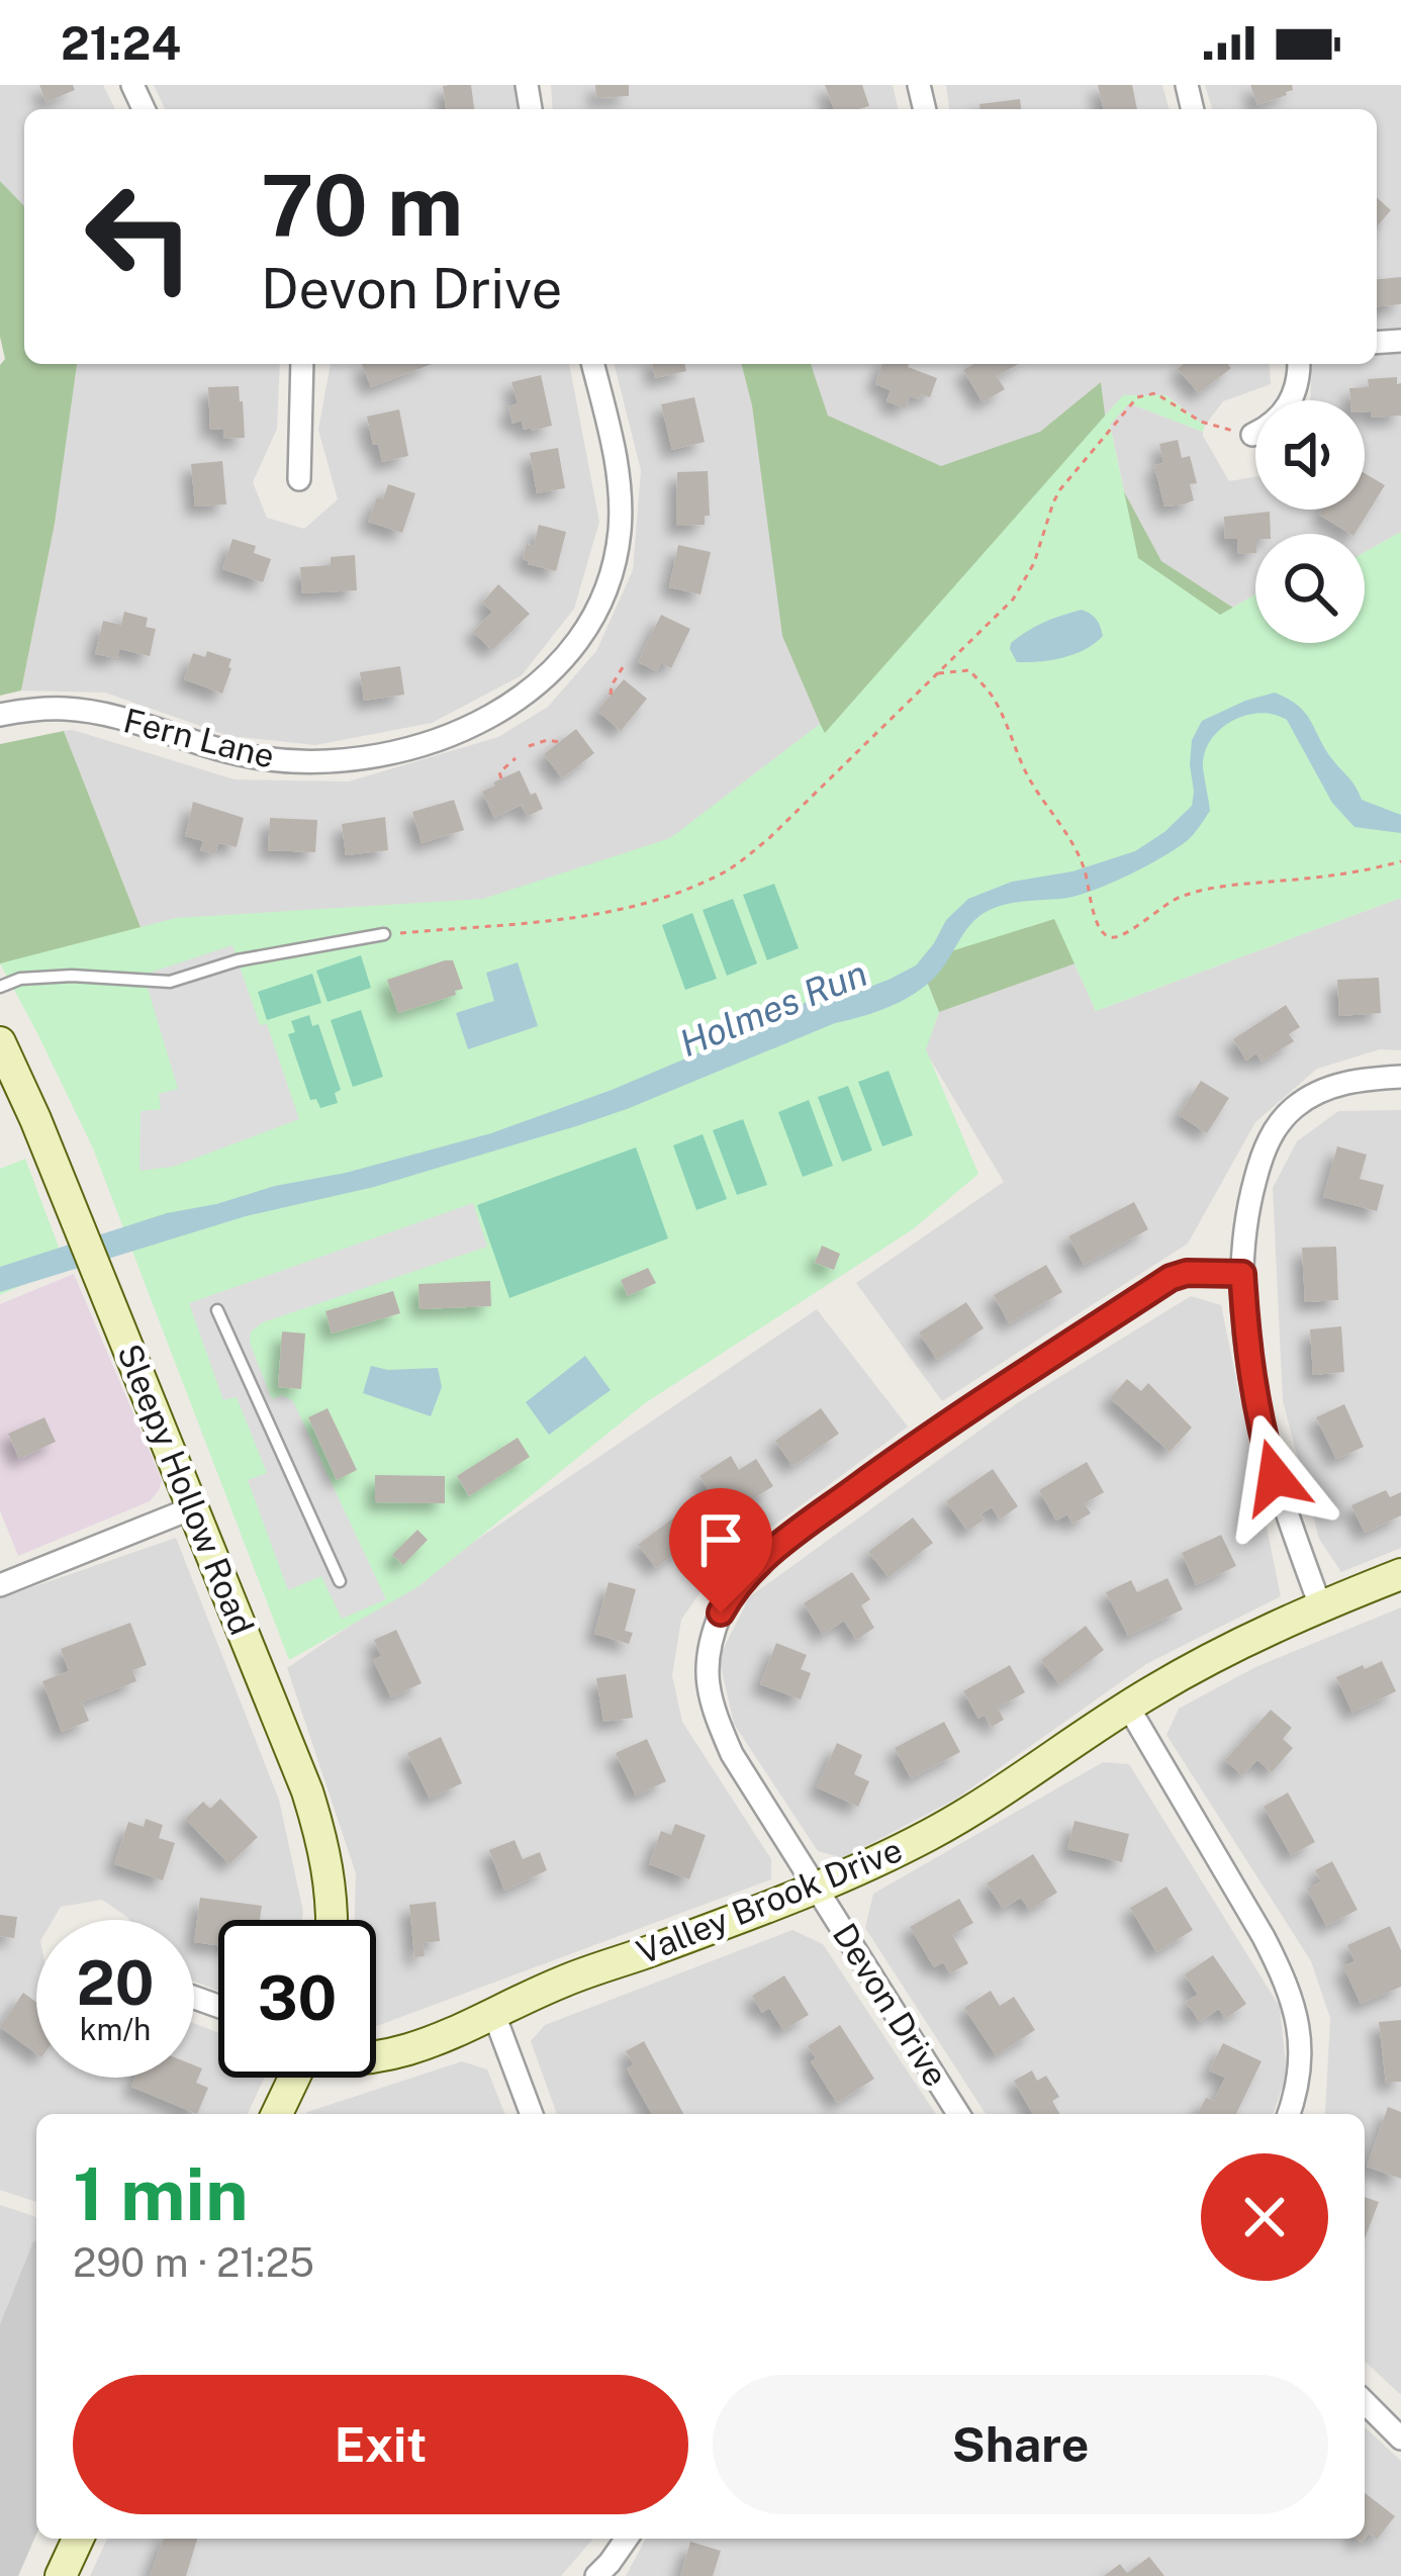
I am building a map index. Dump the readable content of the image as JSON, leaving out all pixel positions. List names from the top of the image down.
{
  "streets": {
    "street": [
      "Fern Lane",
      "Sleepy Hollow Road",
      "Valley Brook Drive",
      "Devon Drive"
    ]
  },
  "crossings": [
    ["Valley Brook Drive", "Devon Drive"]
  ],
  "water": ["Holmes Run"],
  "page": {
    "status": "21:24",
    "turn": ["70 m", "Devon Drive"],
    "speed": "20 km/h",
    "limit": "30",
    "heading": ["1 min", "290 m · 21:25"],
    "buttons": ["Exit", "Share"]
  }
}
